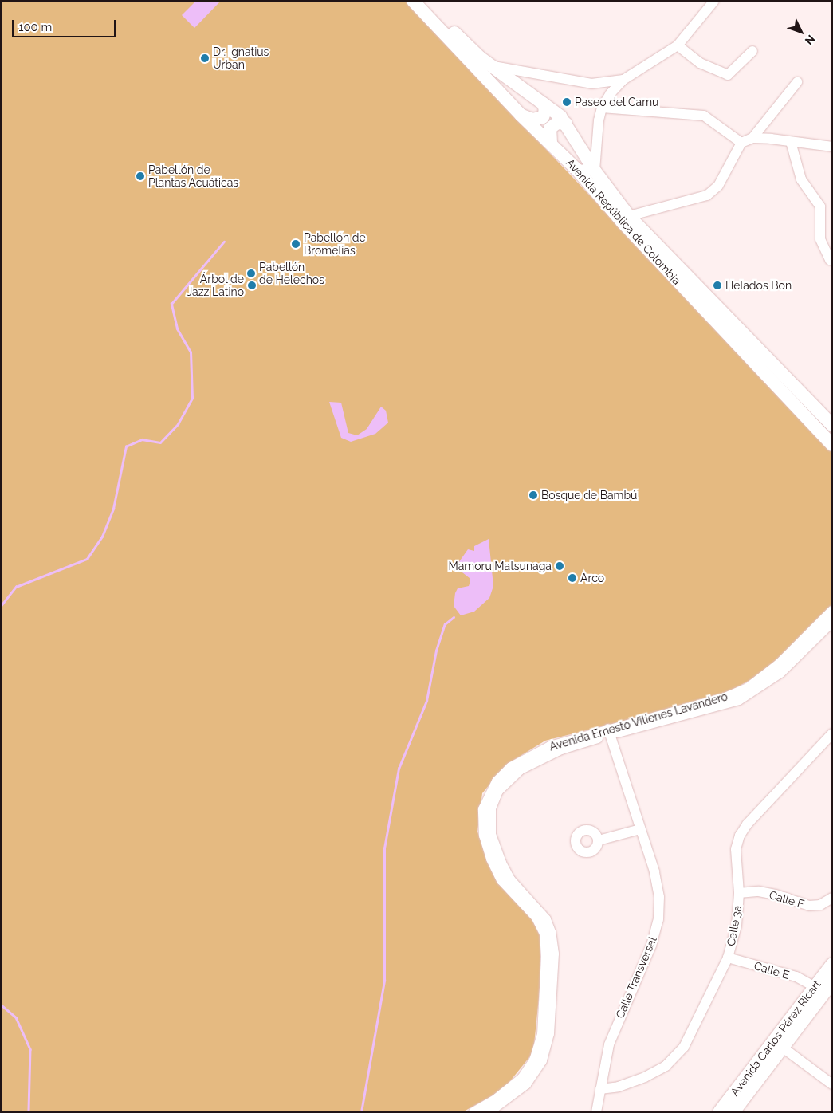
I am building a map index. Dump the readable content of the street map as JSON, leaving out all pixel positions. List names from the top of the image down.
{
  "streets": {
    "main road": ["Avenida República de Colombia", "Avenida Carlos Pérez Ricart"],
    "street": [
      "Avenida Ernesto Vitienes Lavandero",
      "Calle F",
      "Calle 3a",
      "Calle E",
      "Calle Transversal"
    ]
  },
  "crossings": [
    ["Avenida Ernesto Vitienes Lavandero", "Calle Transversal"],
    ["Calle F", "Calle 3a"],
    ["Calle 3a", "Calle E"],
    ["Calle 3a", "Calle Transversal"],
    ["Calle E", "Avenida Carlos Pérez Ricart"]
  ],
  "places": [
    "Dr. Ignatius Urban",
    "Paseo del Camu",
    "Pabellón de Plantas Acuáticas",
    "Pabellón de Bromelias",
    "Pabellón de Helechos",
    "Árbol de Jazz Latino",
    "Helados Bon",
    "Bosque de Bambú",
    "Mamoru Matsunaga",
    "Arco"
  ],
  "scale_bar": "100 m",
  "north": "bottom right"
}
